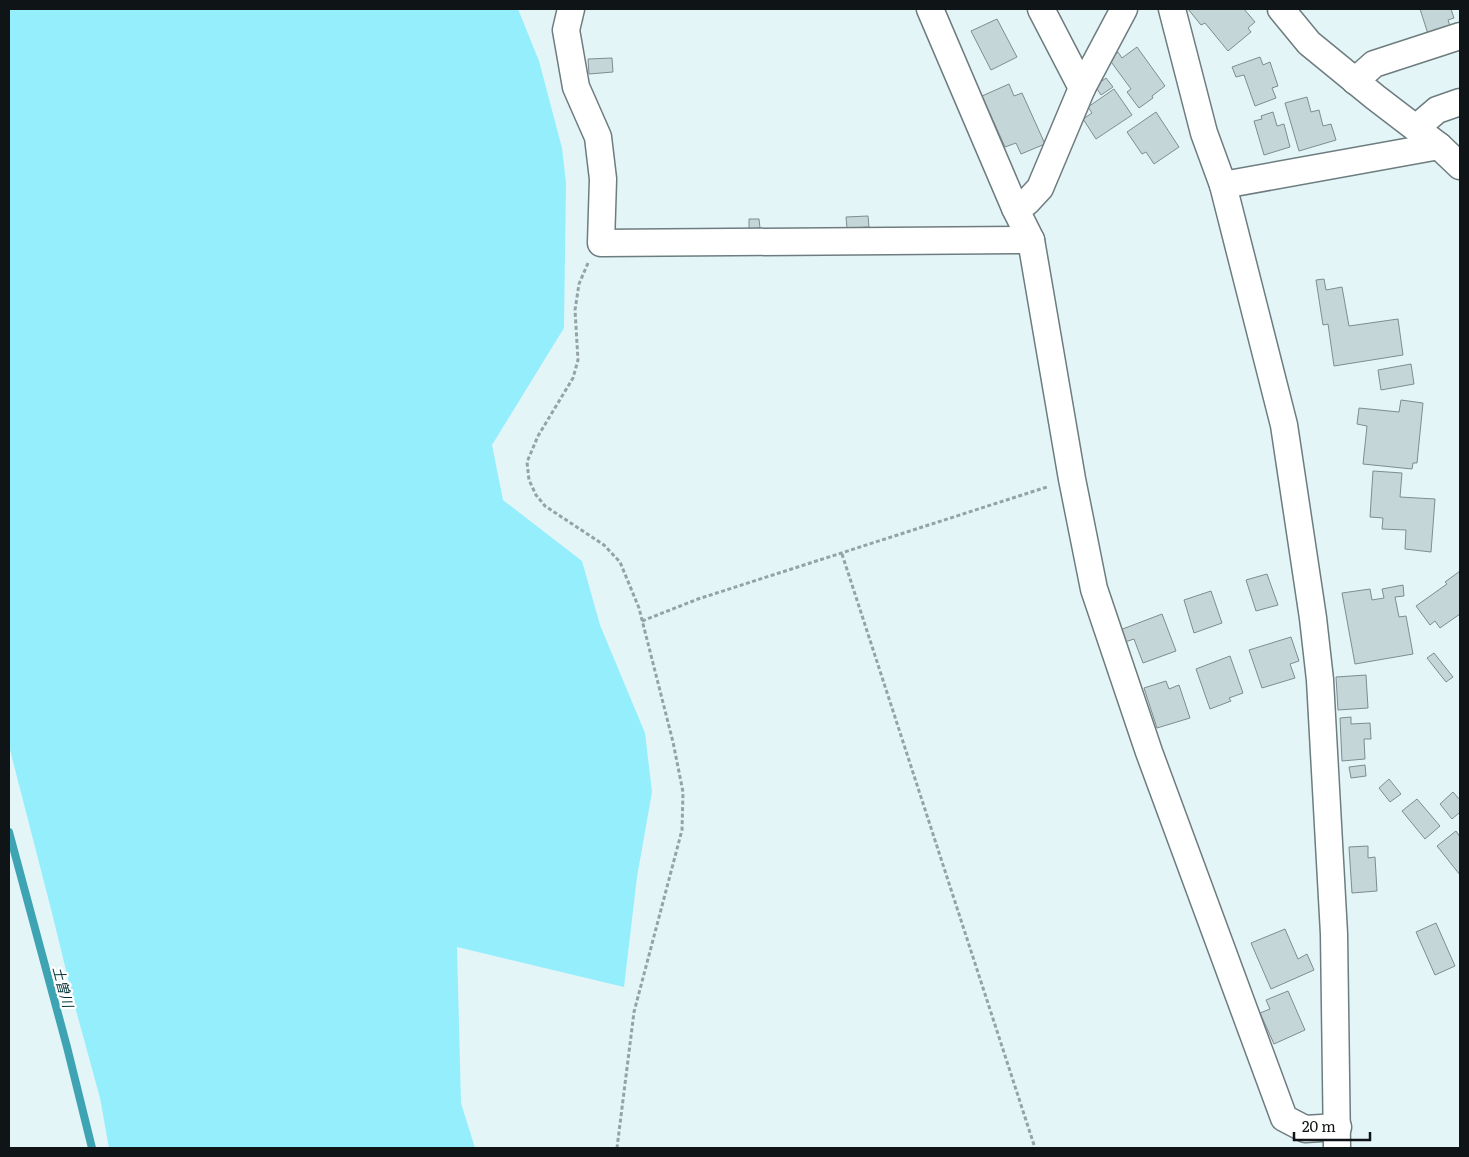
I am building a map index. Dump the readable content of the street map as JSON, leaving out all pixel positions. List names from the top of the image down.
{
  "water": ["土曽川"],
  "scale_bar": "20 m"
}
